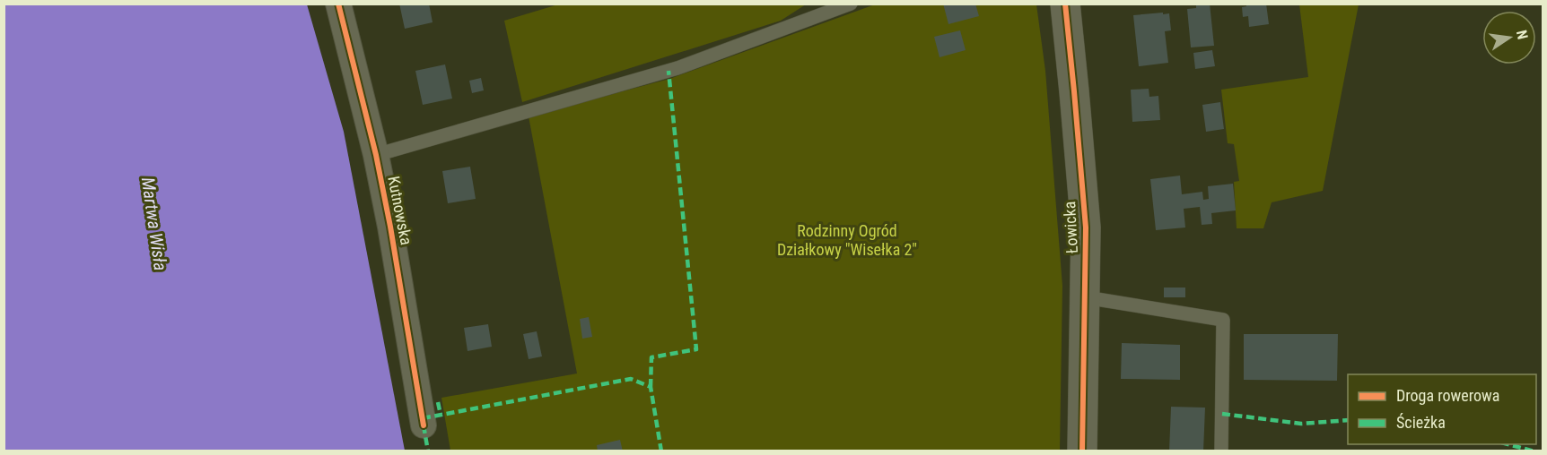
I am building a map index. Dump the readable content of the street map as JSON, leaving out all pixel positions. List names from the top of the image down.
{
  "streets": {
    "street": ["Kutnowska", "Łowicka"]
  },
  "water": ["Martwa Wisła"],
  "parks": ["Rodzinny Ogród Działkowy \"Wisełka 2\""],
  "legend": ["Droga rowerowa", "Ścieżka"],
  "north": "right"
}
